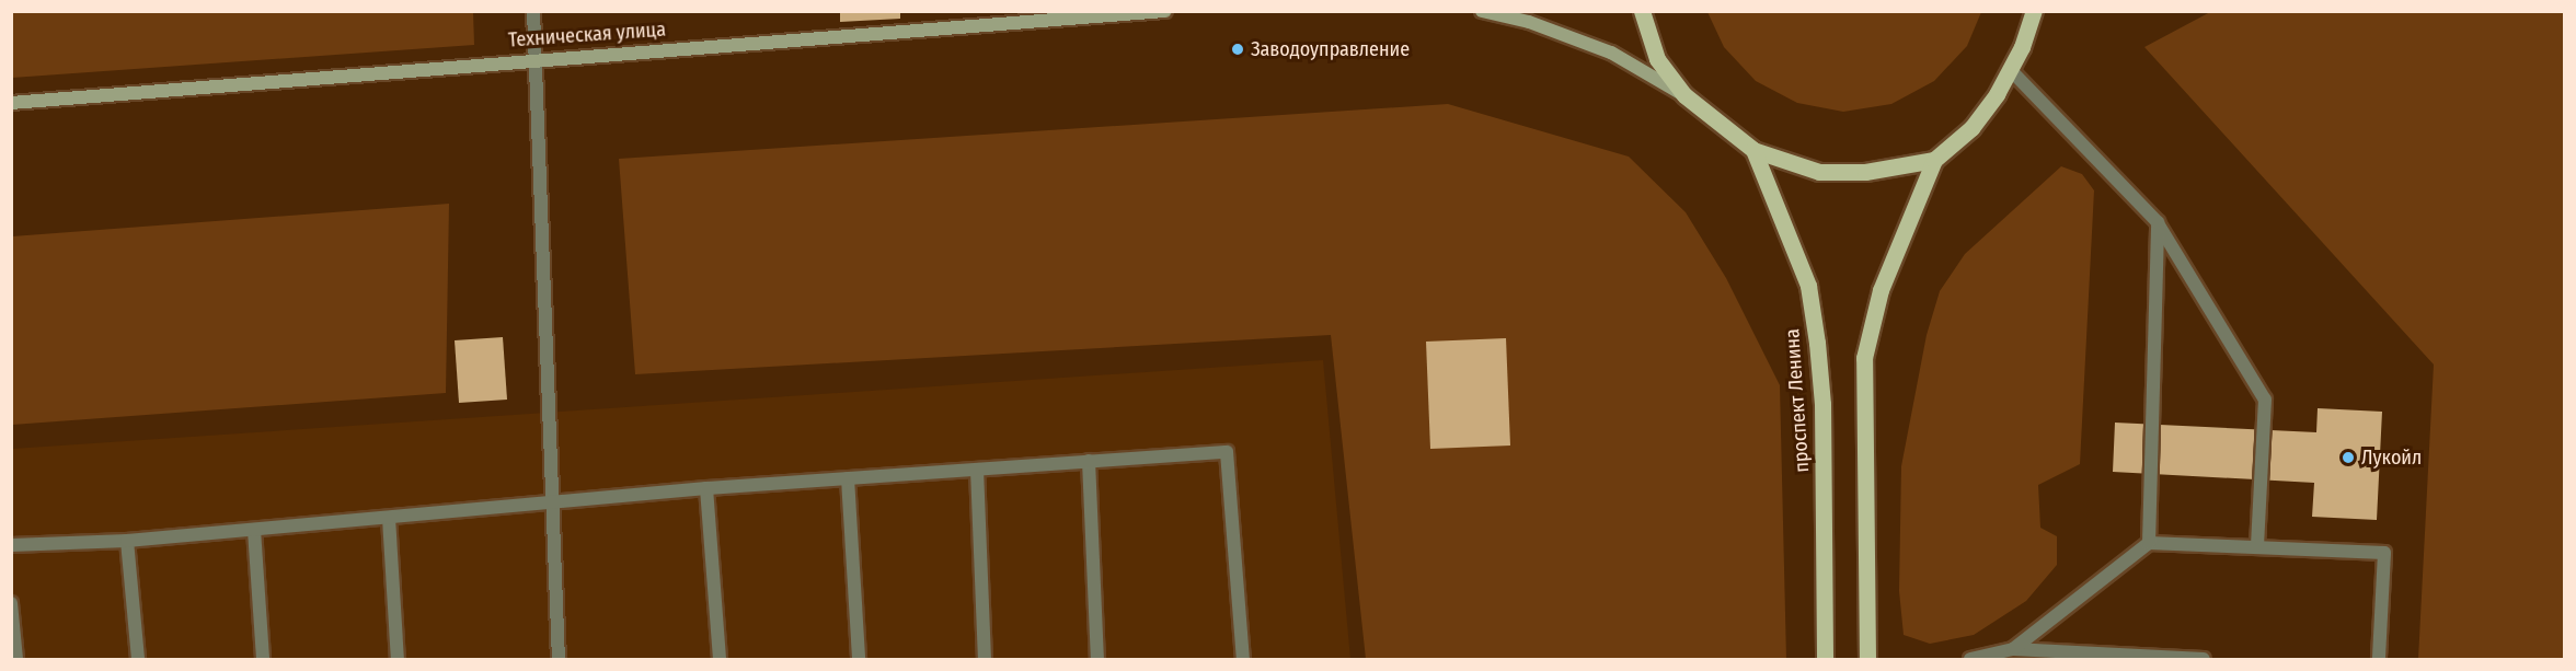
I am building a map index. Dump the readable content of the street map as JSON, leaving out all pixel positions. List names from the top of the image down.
{
  "streets": {
    "main road": ["Техническая улица", "проспект Ленина"]
  },
  "places": ["Заводоуправление", "Лукойл"]
}
